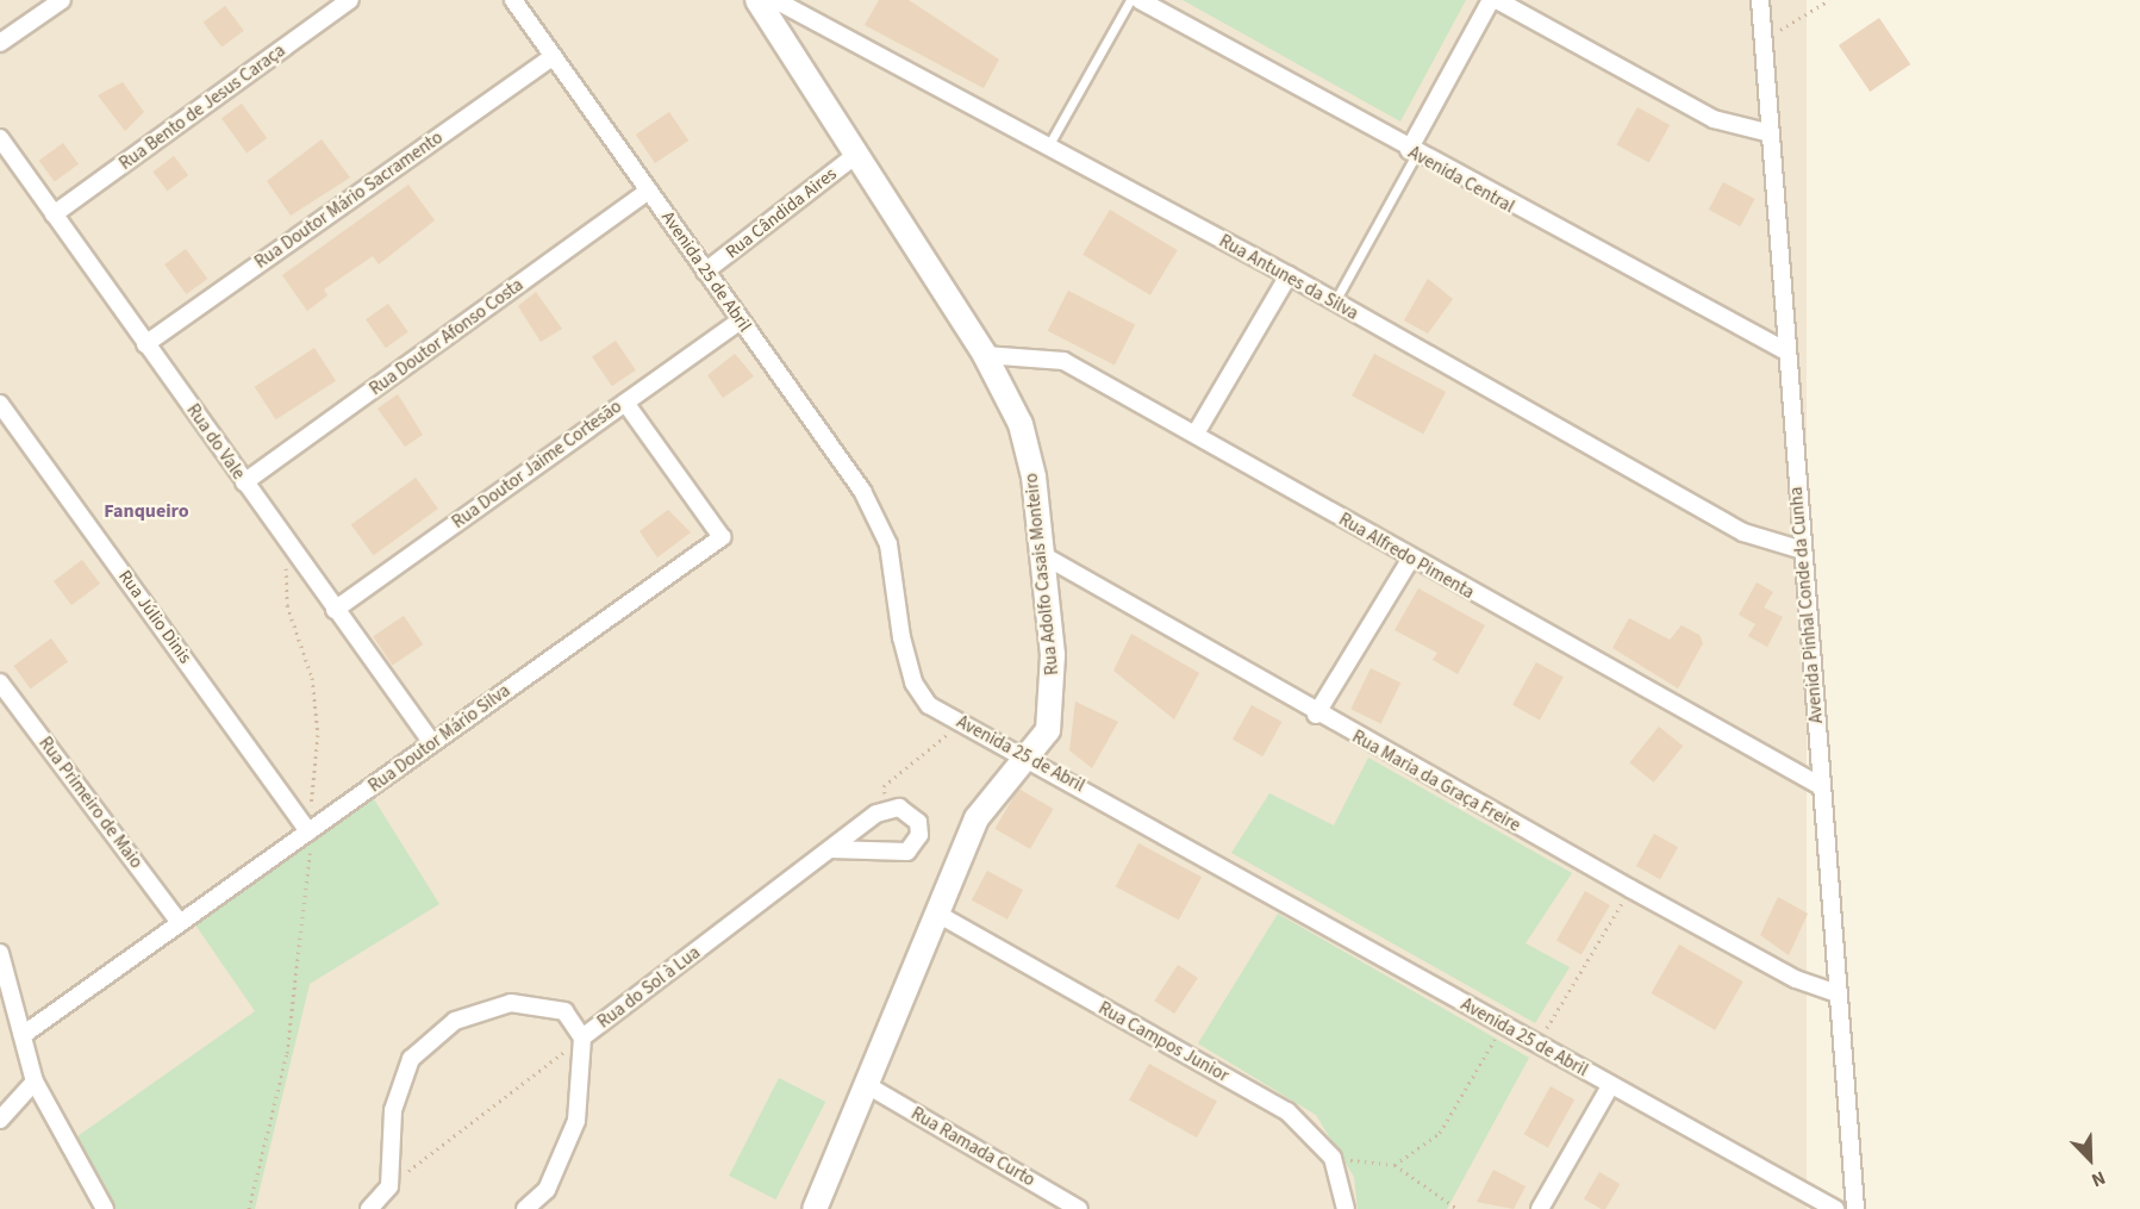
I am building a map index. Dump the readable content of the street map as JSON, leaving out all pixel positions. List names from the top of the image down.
{
  "streets": {
    "street": [
      "Rua Bento de Jesus Caraça",
      "Avenida Central",
      "Rua Doutor Mário Sacramento",
      "Rua Cândida Aires",
      "Avenida 25 de Abril",
      "Rua Antunes da Silva",
      "Rua Doutor Afonso Costa",
      "Rua do Vale",
      "Rua Doutor Jaime Cortesão",
      "Rua Alfredo Pimenta",
      "Rua Adolfo Casais Monteiro",
      "Avenida Pinhal Conde da Cunha",
      "Rua Júlio Dinis",
      "Rua Doutor Mário Silva",
      "Rua Maria da Graça Freire",
      "Rua Primeiro de Maio",
      "Rua do Sol à Lua",
      "Rua Campos Junior",
      "Rua Ramada Curto"
    ]
  },
  "crossings": [
    ["Rua Bento de Jesus Caraça", "Rua do Vale"],
    ["Avenida Central", "Avenida Pinhal Conde da Cunha"],
    ["Rua Doutor Mário Sacramento", "Avenida 25 de Abril"],
    ["Rua Doutor Mário Sacramento", "Rua do Vale"],
    ["Rua Cândida Aires", "Avenida 25 de Abril"],
    ["Rua Cândida Aires", "Rua Adolfo Casais Monteiro"],
    ["Avenida 25 de Abril", "Rua Doutor Afonso Costa"],
    ["Avenida 25 de Abril", "Rua Doutor Jaime Cortesão"],
    ["Avenida 25 de Abril", "Rua Adolfo Casais Monteiro"],
    ["Rua Antunes da Silva", "Avenida Pinhal Conde da Cunha"],
    ["Rua Doutor Afonso Costa", "Rua do Vale"],
    ["Rua do Vale", "Rua Doutor Jaime Cortesão"],
    ["Rua do Vale", "Rua Doutor Mário Silva"],
    ["Rua Doutor Jaime Cortesão", "Rua Doutor Mário Silva"],
    ["Rua Alfredo Pimenta", "Rua Adolfo Casais Monteiro"],
    ["Rua Alfredo Pimenta", "Avenida Pinhal Conde da Cunha"],
    ["Rua Adolfo Casais Monteiro", "Rua Maria da Graça Freire"],
    ["Rua Adolfo Casais Monteiro", "Rua Campos Junior"],
    ["Rua Adolfo Casais Monteiro", "Rua Ramada Curto"],
    ["Avenida Pinhal Conde da Cunha", "Rua Maria da Graça Freire"],
    ["Rua Júlio Dinis", "Rua Doutor Mário Silva"],
    ["Rua Doutor Mário Silva", "Rua Primeiro de Maio"]
  ],
  "districts": ["Fanqueiro"],
  "north": "bottom right"
}
